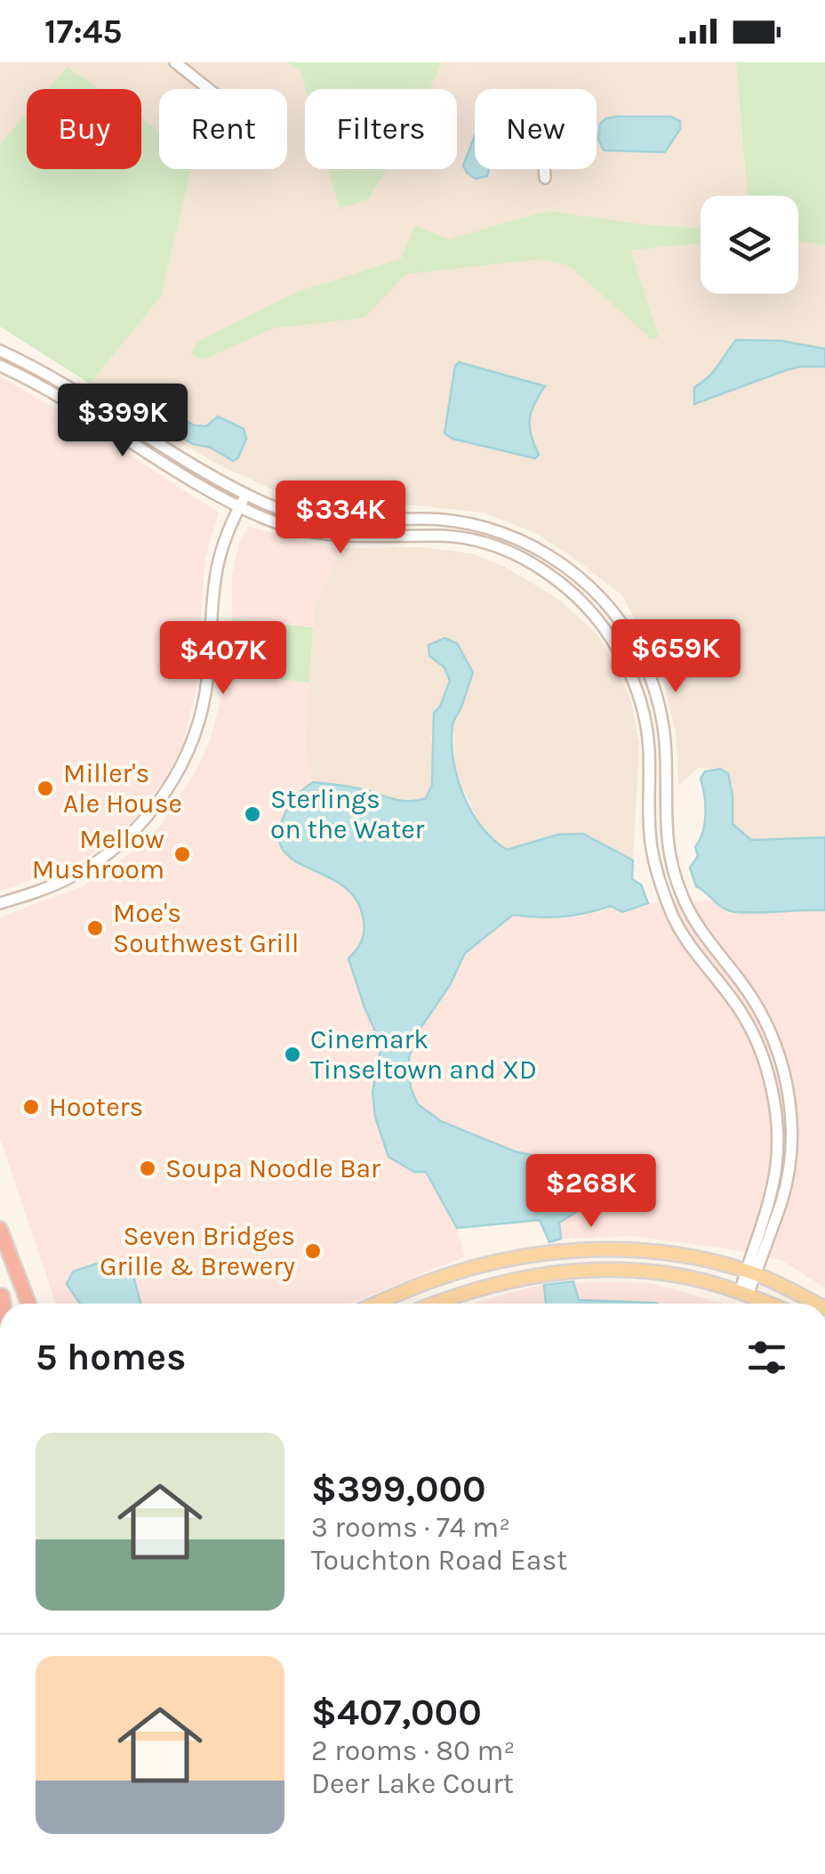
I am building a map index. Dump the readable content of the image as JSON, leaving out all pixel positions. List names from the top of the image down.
{
  "places": [
    "Miller's Ale House",
    "Sterlings on the Water",
    "Mellow Mushroom",
    "Moe's Southwest Grill",
    "Cinemark Tinseltown and XD",
    "Hooters",
    "Soupa Noodle Bar",
    "Seven Bridges Grille & Brewery"
  ],
  "page": {
    "status": "17:45",
    "chip": [
      "Buy",
      "Rent",
      "Filters",
      "New"
    ],
    "price": [
      "$399K",
      "$334K",
      "$659K",
      "$407K",
      "$268K"
    ],
    "heading": "5 homes",
    "list": [
      {
        "name": "$399,000",
        "note": "3 rooms · 74 m² · Touchton Road East"
      },
      {
        "name": "$407,000",
        "note": "2 rooms · 80 m² · Deer Lake Court"
      }
    ]
  }
}
